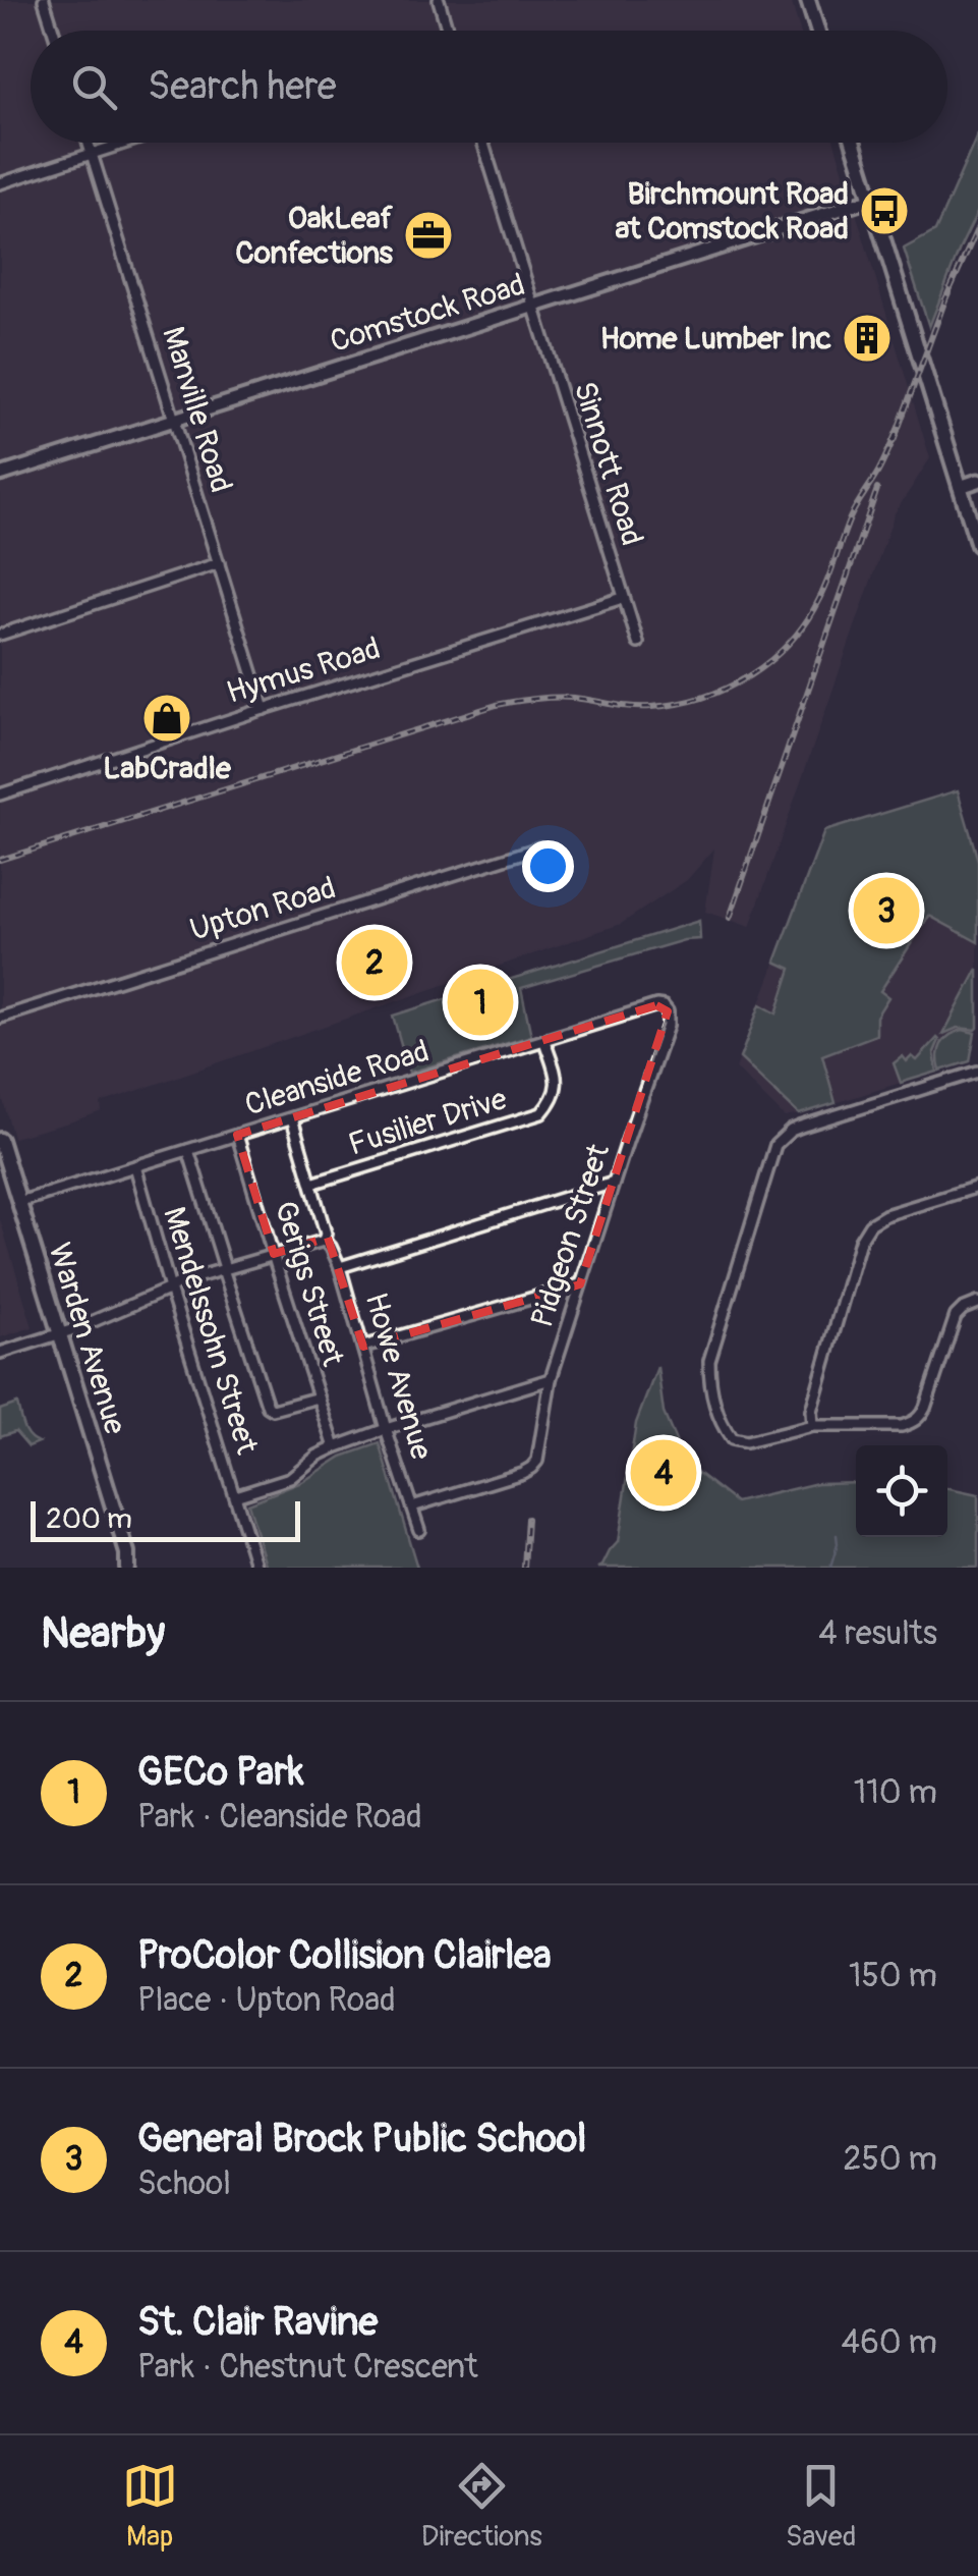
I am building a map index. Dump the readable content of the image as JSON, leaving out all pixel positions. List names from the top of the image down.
{
  "streets": {
    "main road": ["Warden Avenue"],
    "street": [
      "Comstock Road",
      "Manville Road",
      "Sinnott Road",
      "Hymus Road",
      "Upton Road",
      "Cleanside Road",
      "Fusilier Drive",
      "Pidgeon Street",
      "Gerigs Street",
      "Mendelssohn Street",
      "Howe Avenue"
    ]
  },
  "crossings": [
    ["Comstock Road", "Manville Road"],
    ["Comstock Road", "Sinnott Road"],
    ["Manville Road", "Hymus Road"],
    ["Sinnott Road", "Hymus Road"],
    ["Cleanside Road", "Fusilier Drive"],
    ["Cleanside Road", "Pidgeon Street"],
    ["Cleanside Road", "Gerigs Street"],
    ["Cleanside Road", "Mendelssohn Street"],
    ["Cleanside Road", "Warden Avenue"],
    ["Cleanside Road", "Howe Avenue"],
    ["Fusilier Drive", "Howe Avenue"],
    ["Pidgeon Street", "Howe Avenue"]
  ],
  "places": {
    "bus stop": ["Birchmount Road at Comstock Road"],
    "office": ["OakLeaf Confections"],
    "building": ["Home Lumber Inc"],
    "shop": ["LabCradle"]
  },
  "scale_bar": "200 m",
  "page": {
    "search": "Search here",
    "pins": [
      "3",
      "2",
      "1",
      "4"
    ],
    "scale": "200 m",
    "heading": ["Nearby", "4 results"],
    "list": [
      {
        "mark": "1",
        "name": "GECo Park",
        "note": "Park · Cleanside Road",
        "value": "110 m"
      },
      {
        "mark": "2",
        "name": "ProColor Collision Clairlea",
        "note": "Place · Upton Road",
        "value": "150 m"
      },
      {
        "mark": "3",
        "name": "General Brock Public School",
        "note": "School",
        "value": "250 m"
      },
      {
        "mark": "4",
        "name": "St. Clair Ravine",
        "note": "Park · Chestnut Crescent",
        "value": "460 m"
      }
    ],
    "nav": ["Map", "Directions", "Saved"]
  }
}
